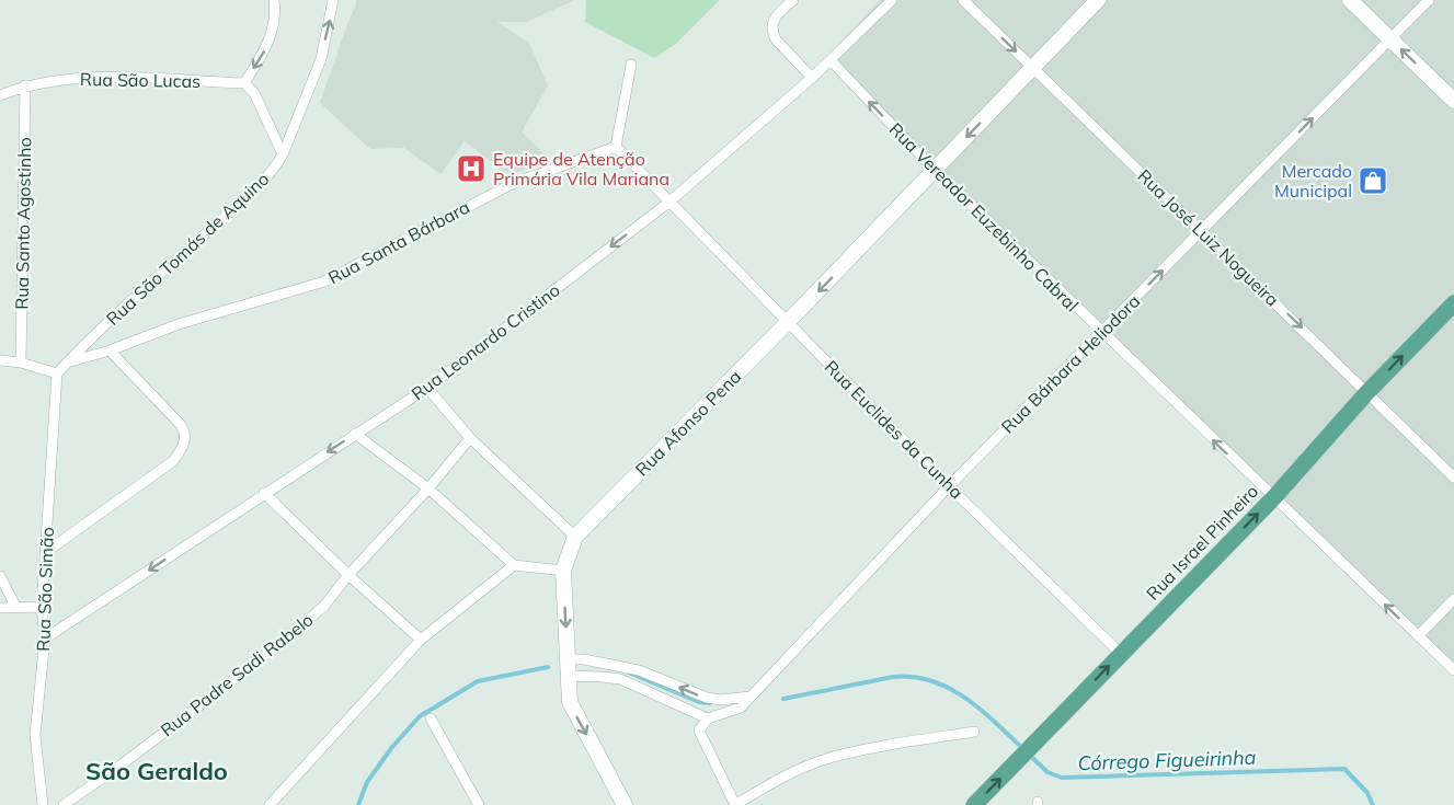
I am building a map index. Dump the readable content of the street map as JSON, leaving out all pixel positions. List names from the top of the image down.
{
  "streets": {
    "main road": ["Rua Israel Pinheiro"],
    "street": [
      "Rua São Lucas",
      "Rua Vereador Euzebinho Cabral",
      "Rua Santo Agostinho",
      "Rua José Luiz Nogueira",
      "Rua Santa Bárbara",
      "Rua São Tomás de Aquino",
      "Rua Leonardo Cristino",
      "Rua Bárbara Heliodora",
      "Rua Afonso Pena",
      "Rua Euclides da Cunha",
      "Rua São Simão",
      "Rua Padre Sadi Rabelo"
    ]
  },
  "crossings": [
    ["Rua São Lucas", "Rua Santo Agostinho"],
    ["Rua Vereador Euzebinho Cabral", "Rua Leonardo Cristino"],
    ["Rua Vereador Euzebinho Cabral", "Rua Bárbara Heliodora"],
    ["Rua Vereador Euzebinho Cabral", "Rua Afonso Pena"],
    ["Rua Vereador Euzebinho Cabral", "Rua Israel Pinheiro"],
    ["Rua José Luiz Nogueira", "Rua Bárbara Heliodora"],
    ["Rua José Luiz Nogueira", "Rua Afonso Pena"],
    ["Rua José Luiz Nogueira", "Rua Israel Pinheiro"],
    ["Rua Santa Bárbara", "Rua São Tomás de Aquino"],
    ["Rua São Tomás de Aquino", "Rua São Simão"],
    ["Rua Leonardo Cristino", "Rua Euclides da Cunha"],
    ["Rua Leonardo Cristino", "Rua São Simão"],
    ["Rua Bárbara Heliodora", "Rua Euclides da Cunha"],
    ["Rua Afonso Pena", "Rua Euclides da Cunha"],
    ["Rua Euclides da Cunha", "Rua Israel Pinheiro"]
  ],
  "one_way": [
    "Rua Vereador Euzebinho Cabral",
    "Rua José Luiz Nogueira",
    "Rua Leonardo Cristino",
    "Rua Bárbara Heliodora",
    "Rua Afonso Pena",
    "Rua Israel Pinheiro"
  ],
  "districts": ["São Geraldo"],
  "water": ["Córrego Figueirinha"],
  "places": {
    "hospital": ["Equipe de Atenção Primária Vila Mariana"],
    "shop": ["Mercado Municipal"]
  }
}
